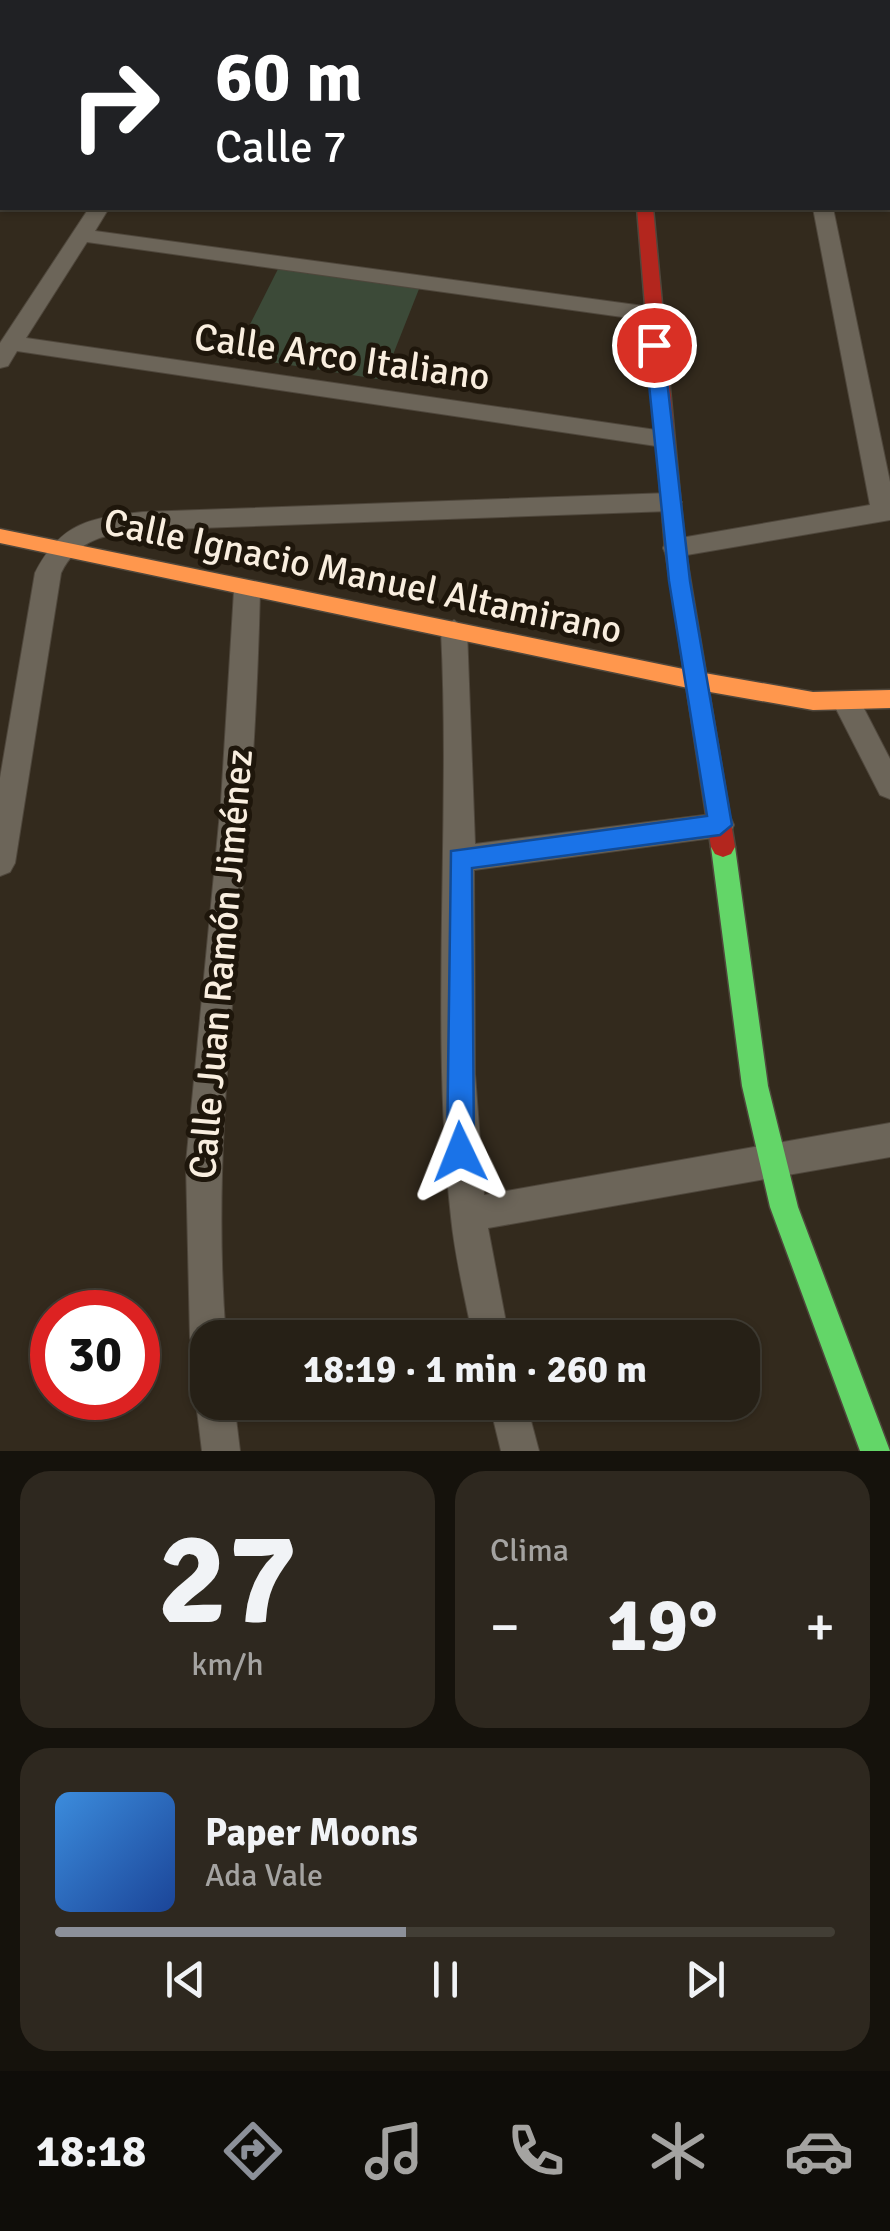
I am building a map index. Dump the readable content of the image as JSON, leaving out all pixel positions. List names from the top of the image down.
{
  "streets": {
    "street": ["Calle Arco Italiano", "Calle Ignacio Manuel Altamirano", "Calle Juan Ramón Jiménez"]
  },
  "crossings": [
    ["Calle Ignacio Manuel Altamirano", "Calle Juan Ramón Jiménez"]
  ],
  "page": {
    "turn": ["60 m", "Calle 7"],
    "limit": "30",
    "trip": "18:19 · 1 min · 260 m",
    "tile": [
      ["27", "km/h"],
      "Clima"
    ],
    "heat": ["−", "19°", "+"],
    "song": ["Paper Moons", "Ada Vale"],
    "tabs": "18:18"
  }
}
